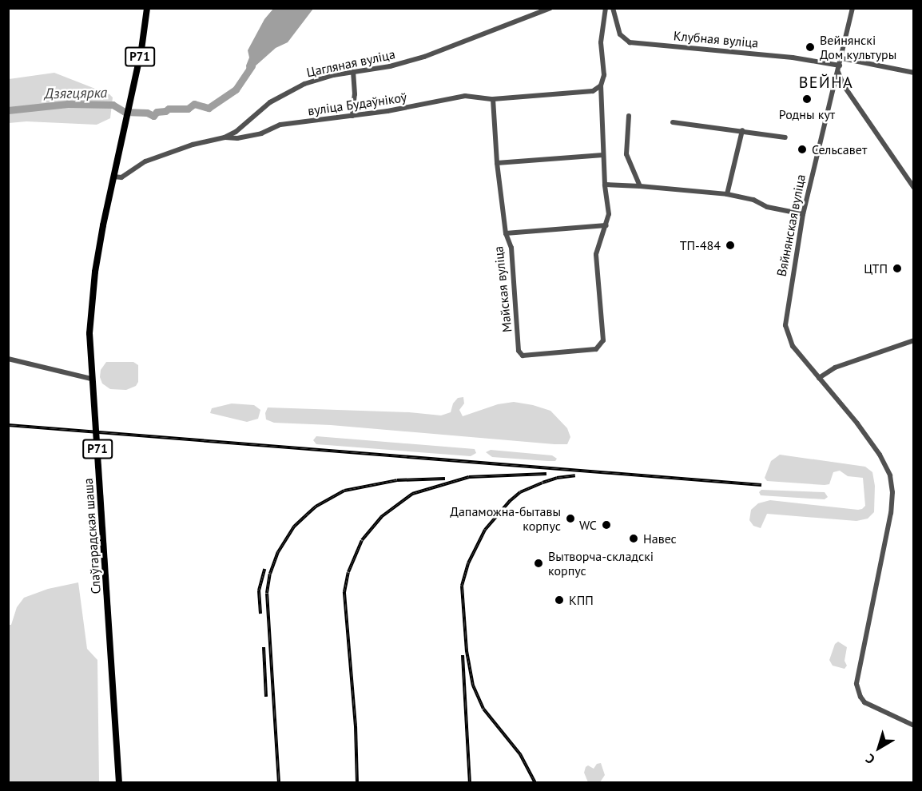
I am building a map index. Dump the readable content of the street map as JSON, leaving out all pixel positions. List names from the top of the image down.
{
  "streets": {
    "main road": ["Р71", "Слаўгарадская шаша"],
    "street": [
      "Клубная вуліца",
      "Цагляная вуліца",
      "вуліца Будаўнікоў",
      "Вяйнянская вуліца",
      "Майская вуліца"
    ]
  },
  "crossings": [
    ["Клубная вуліца", "Вяйнянская вуліца"],
    ["Цагляная вуліца", "вуліца Будаўнікоў"],
    ["Цагляная вуліца", "Слаўгарадская шаша"],
    ["вуліца Будаўнікоў", "Майская вуліца"]
  ],
  "districts": ["ВЕЙНА"],
  "water": ["Дзягцярка"],
  "places": [
    "Вейнянскі Дом культуры",
    "Родны кут",
    "Сельсавет",
    "ТП-484",
    "ЦТП",
    "Дапаможна-бытавы корпус",
    "WC",
    "Навес",
    "Вытворча-складскі корпус",
    "КПП"
  ],
  "north": "bottom left"
}
